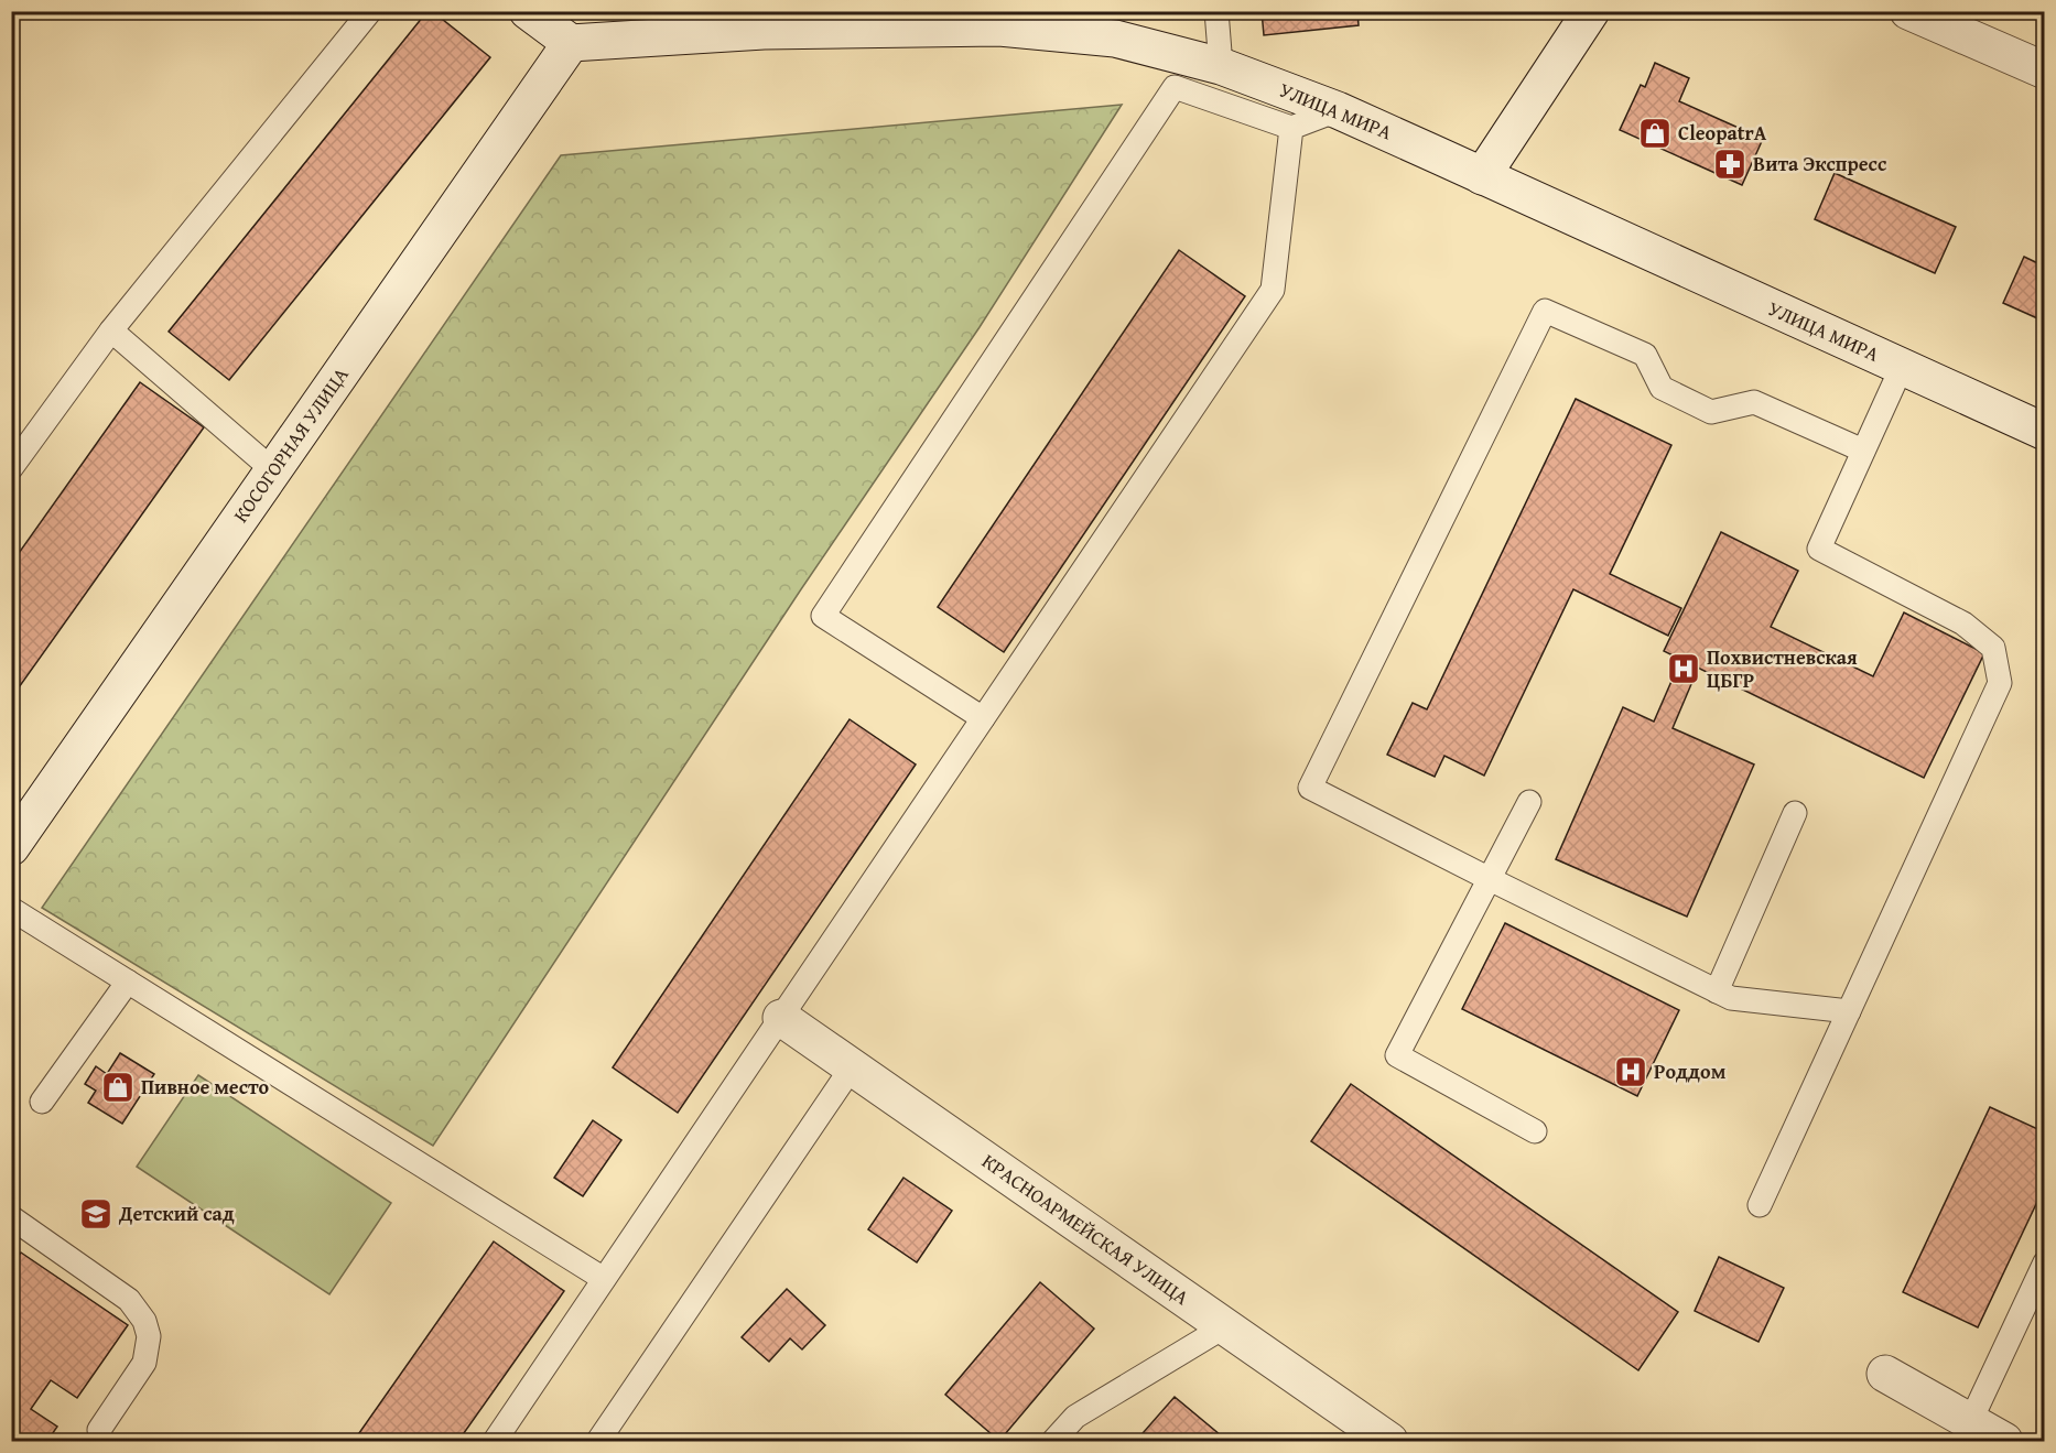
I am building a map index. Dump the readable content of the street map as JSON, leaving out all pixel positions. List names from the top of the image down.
{
  "streets": {
    "street": ["УЛИЦА МИРА", "КОСОГОРНАЯ УЛИЦА", "КРАСНОАРМЕЙСКАЯ УЛИЦА"]
  },
  "crossings": [
    ["УЛИЦА МИРА", "КОСОГОРНАЯ УЛИЦА"]
  ],
  "places": {
    "shop": ["CleopatrA", "Пивное место"],
    "pharmacy": ["Вита Экспресс"],
    "hospital": ["Похвистневская ЦБГР", "Роддом"],
    "school or university": ["Детский сад"]
  }
}
